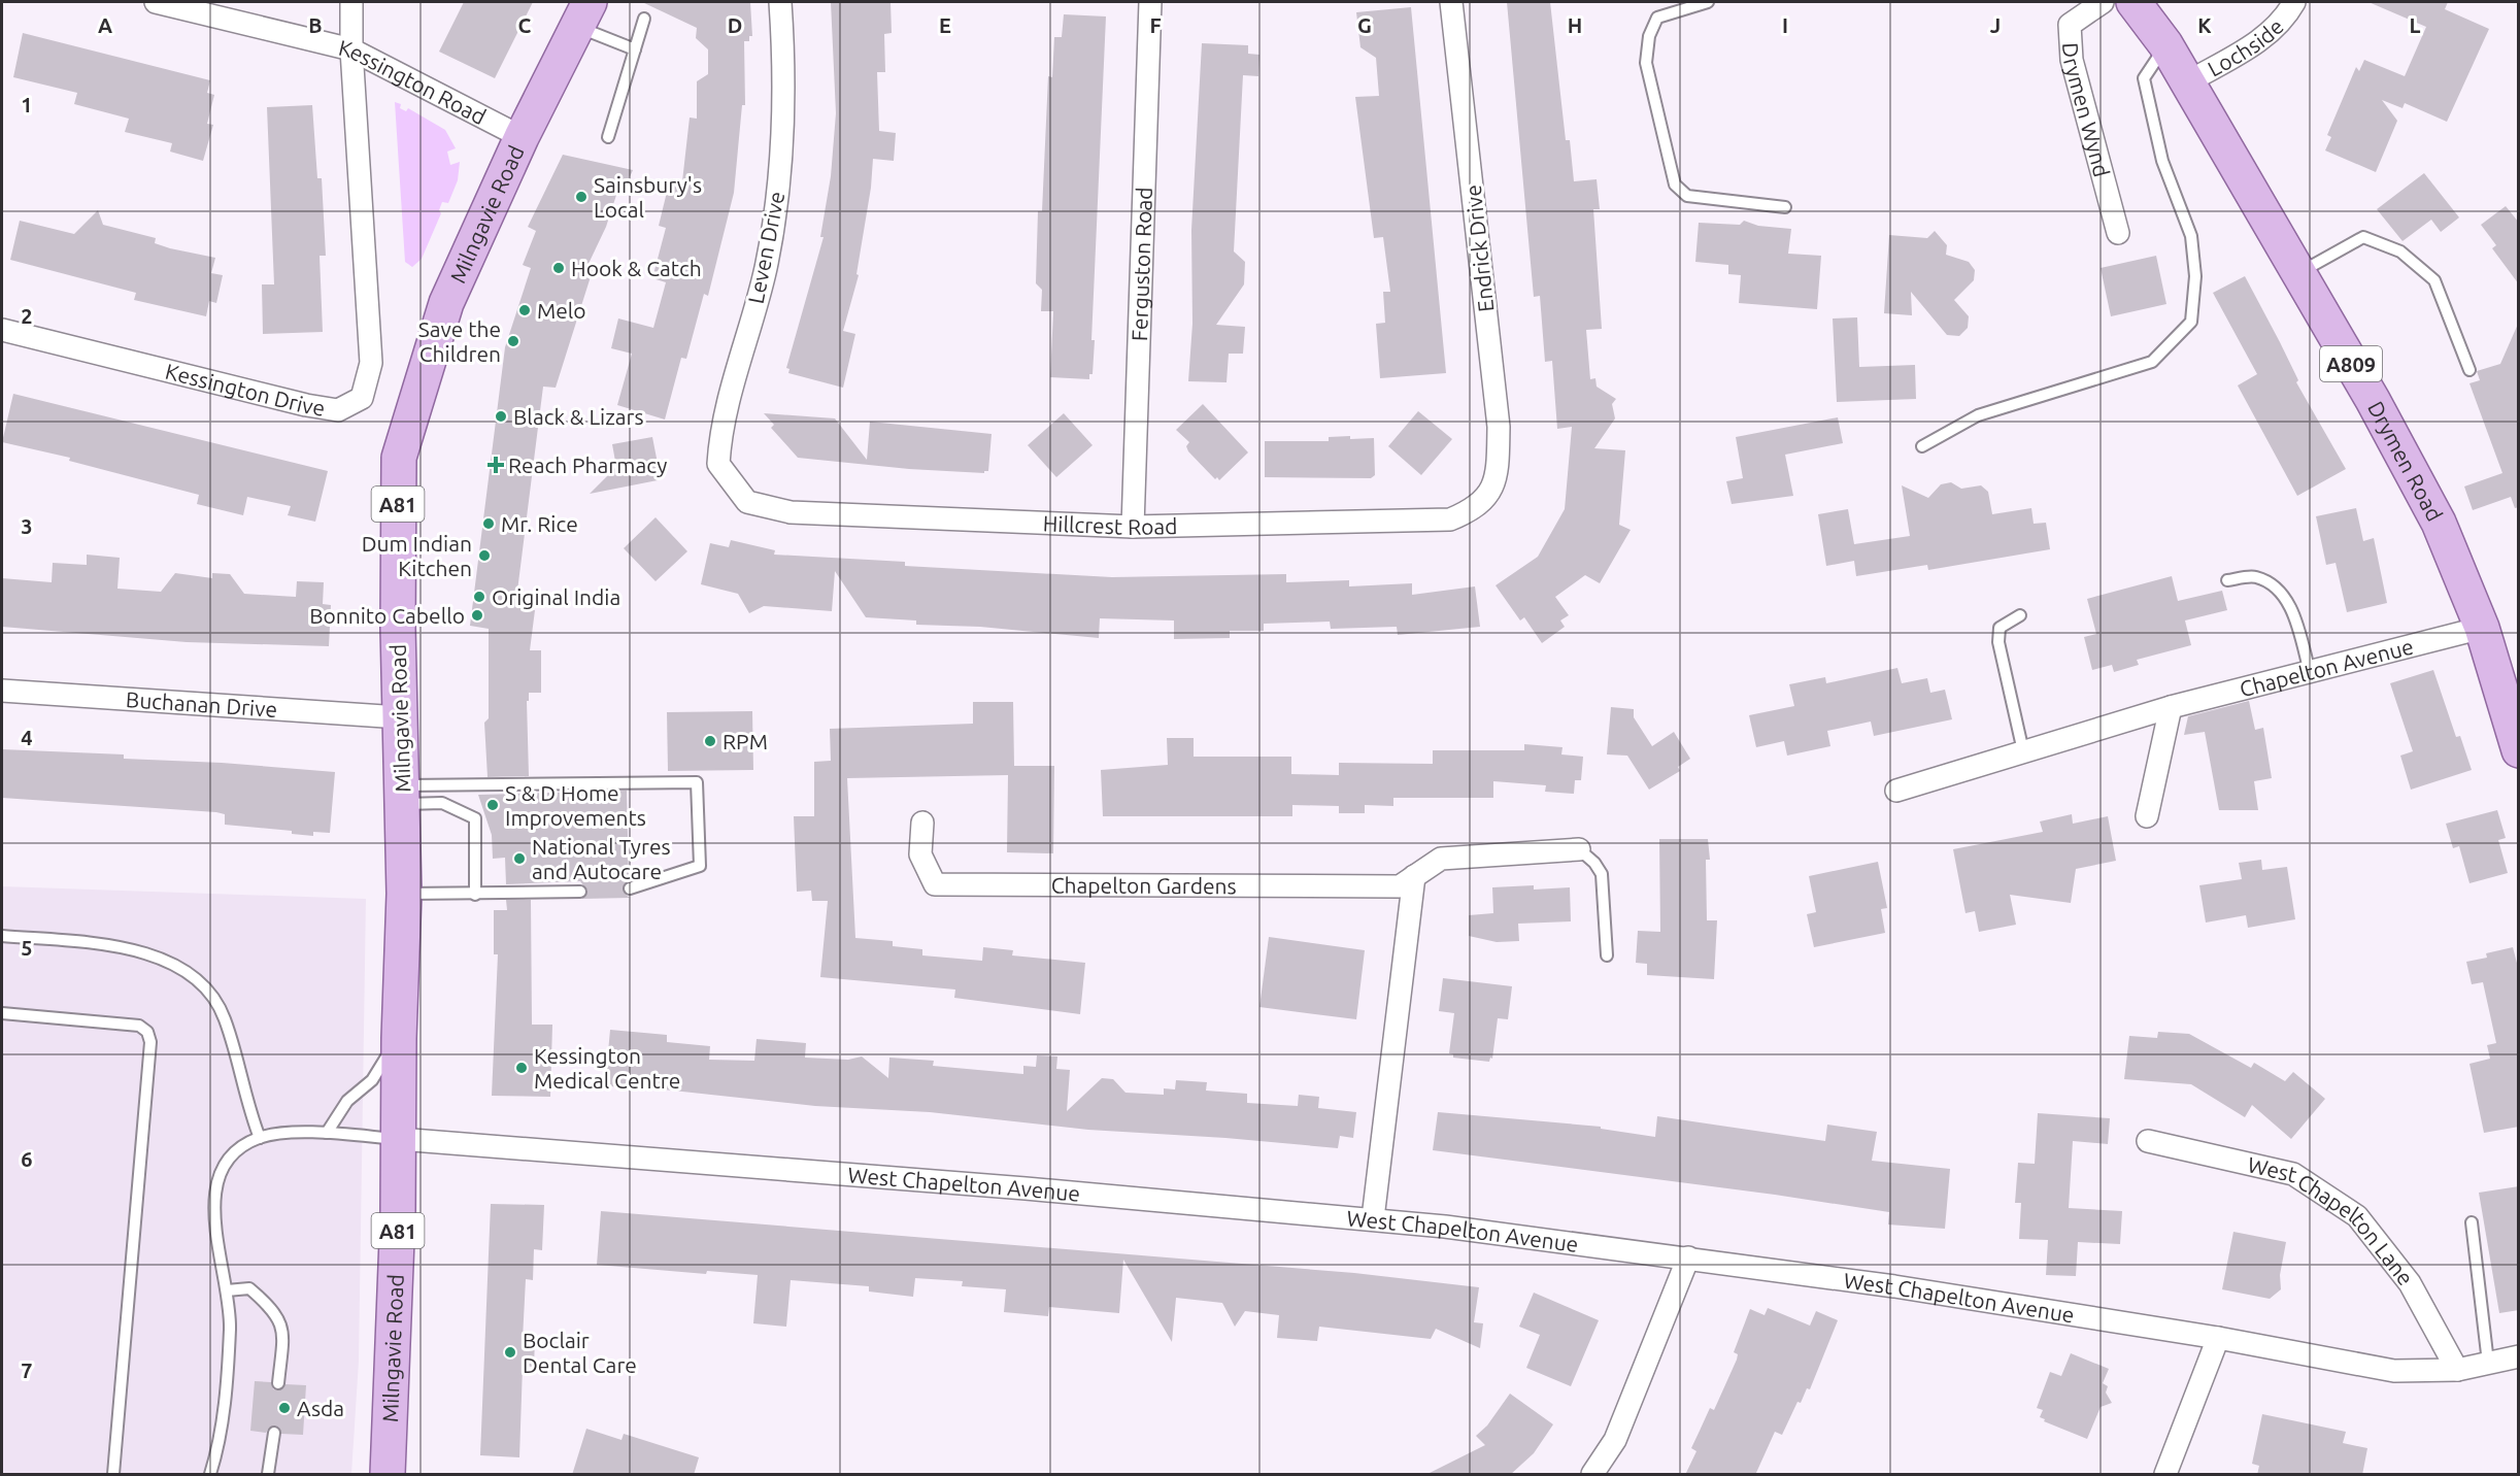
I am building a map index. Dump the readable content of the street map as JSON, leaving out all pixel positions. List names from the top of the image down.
{
  "streets": {
    "main road": [
      "Milngavie Road",
      "A809",
      "Drymen Road",
      "A81"
    ],
    "street": [
      "Lochside",
      "Kessington Road",
      "Drymen Wynd",
      "Leven Drive",
      "Endrick Drive",
      "Ferguston Road",
      "Kessington Drive",
      "Hillcrest Road",
      "Chapelton Avenue",
      "Buchanan Drive",
      "Chapelton Gardens",
      "West Chapelton Avenue",
      "West Chapelton Lane"
    ]
  },
  "crossings": [
    ["Lochside", "Drymen Road"],
    ["Kessington Road", "Milngavie Road"],
    ["Kessington Road", "Kessington Drive"],
    ["Milngavie Road", "Buchanan Drive"],
    ["Milngavie Road", "West Chapelton Avenue"],
    ["Leven Drive", "Hillcrest Road"],
    ["Endrick Drive", "Hillcrest Road"],
    ["Ferguston Road", "Hillcrest Road"],
    ["Drymen Road", "Chapelton Avenue"],
    ["West Chapelton Avenue", "West Chapelton Lane"]
  ],
  "places": {
    "other": [
      "Sainsbury's Local",
      "Hook & Catch",
      "Melo",
      "Save the Children",
      "Black & Lizars",
      "Mr. Rice",
      "Dum Indian Kitchen",
      "Original India",
      "Bonnito Cabello",
      "RPM",
      "S & D Home Improvements",
      "National Tyres and Autocare",
      "Kessington Medical Centre",
      "Boclair Dental Care",
      "Asda"
    ],
    "health": ["Reach Pharmacy"]
  },
  "grid": {
    "columns": [
      "A",
      "B",
      "C",
      "D",
      "E",
      "F",
      "G",
      "H",
      "I",
      "J",
      "K",
      "L"
    ],
    "rows": [
      "1",
      "2",
      "3",
      "4",
      "5",
      "6",
      "7"
    ]
  }
}
